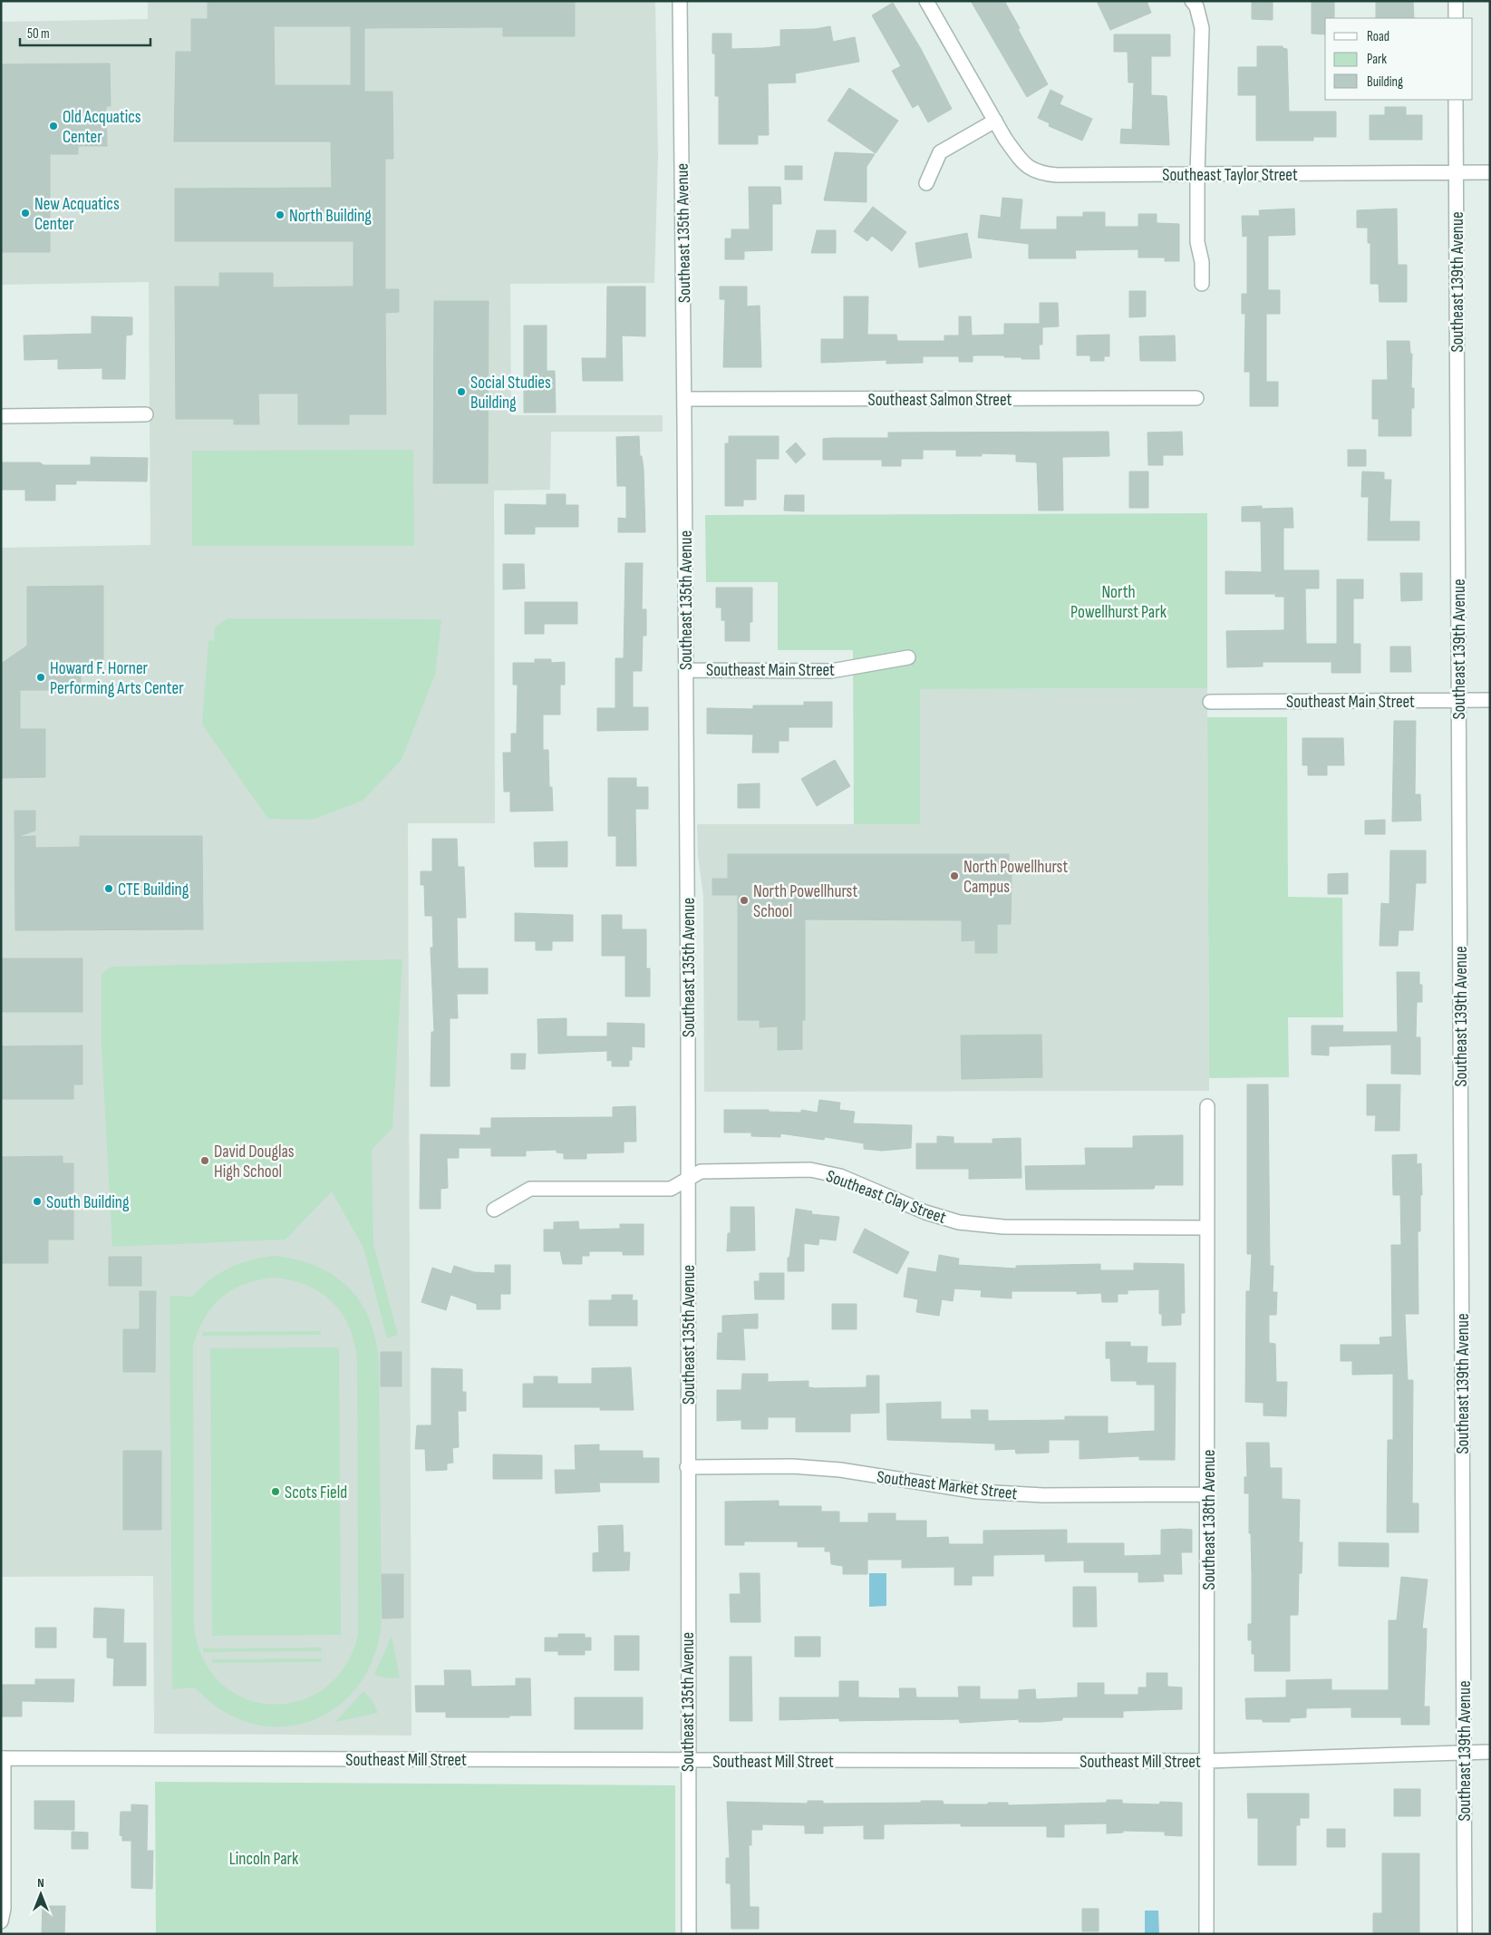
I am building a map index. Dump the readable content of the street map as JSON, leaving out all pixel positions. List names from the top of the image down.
{
  "streets": {
    "street": [
      "Southeast Taylor Street",
      "Southeast 135th Avenue",
      "Southeast 139th Avenue",
      "Southeast Salmon Street",
      "Southeast Main Street",
      "Southeast Clay Street",
      "Southeast Market Street",
      "Southeast 138th Avenue",
      "Southeast Mill Street"
    ]
  },
  "crossings": [
    ["Southeast Taylor Street", "Southeast 139th Avenue"],
    ["Southeast 135th Avenue", "Southeast Salmon Street"],
    ["Southeast 135th Avenue", "Southeast Main Street"],
    ["Southeast 135th Avenue", "Southeast Clay Street"],
    ["Southeast 135th Avenue", "Southeast Market Street"],
    ["Southeast 135th Avenue", "Southeast Mill Street"],
    ["Southeast 139th Avenue", "Southeast Main Street"],
    ["Southeast 139th Avenue", "Southeast Mill Street"],
    ["Southeast Clay Street", "Southeast 138th Avenue"],
    ["Southeast Market Street", "Southeast 138th Avenue"],
    ["Southeast 138th Avenue", "Southeast Mill Street"]
  ],
  "parks": ["North Powellhurst Park", "Lincoln Park"],
  "places": [
    "Old Acquatics Center",
    "New Acquatics Center",
    "North Building",
    "Social Studies Building",
    "Howard F. Horner Performing Arts Center",
    "North Powellhurst Campus",
    "CTE Building",
    "North Powellhurst School",
    "David Douglas High School",
    "South Building",
    "Scots Field"
  ],
  "legend": ["Road", "Park", "Building"],
  "scale_bar": "50 m",
  "north": "top"
}
